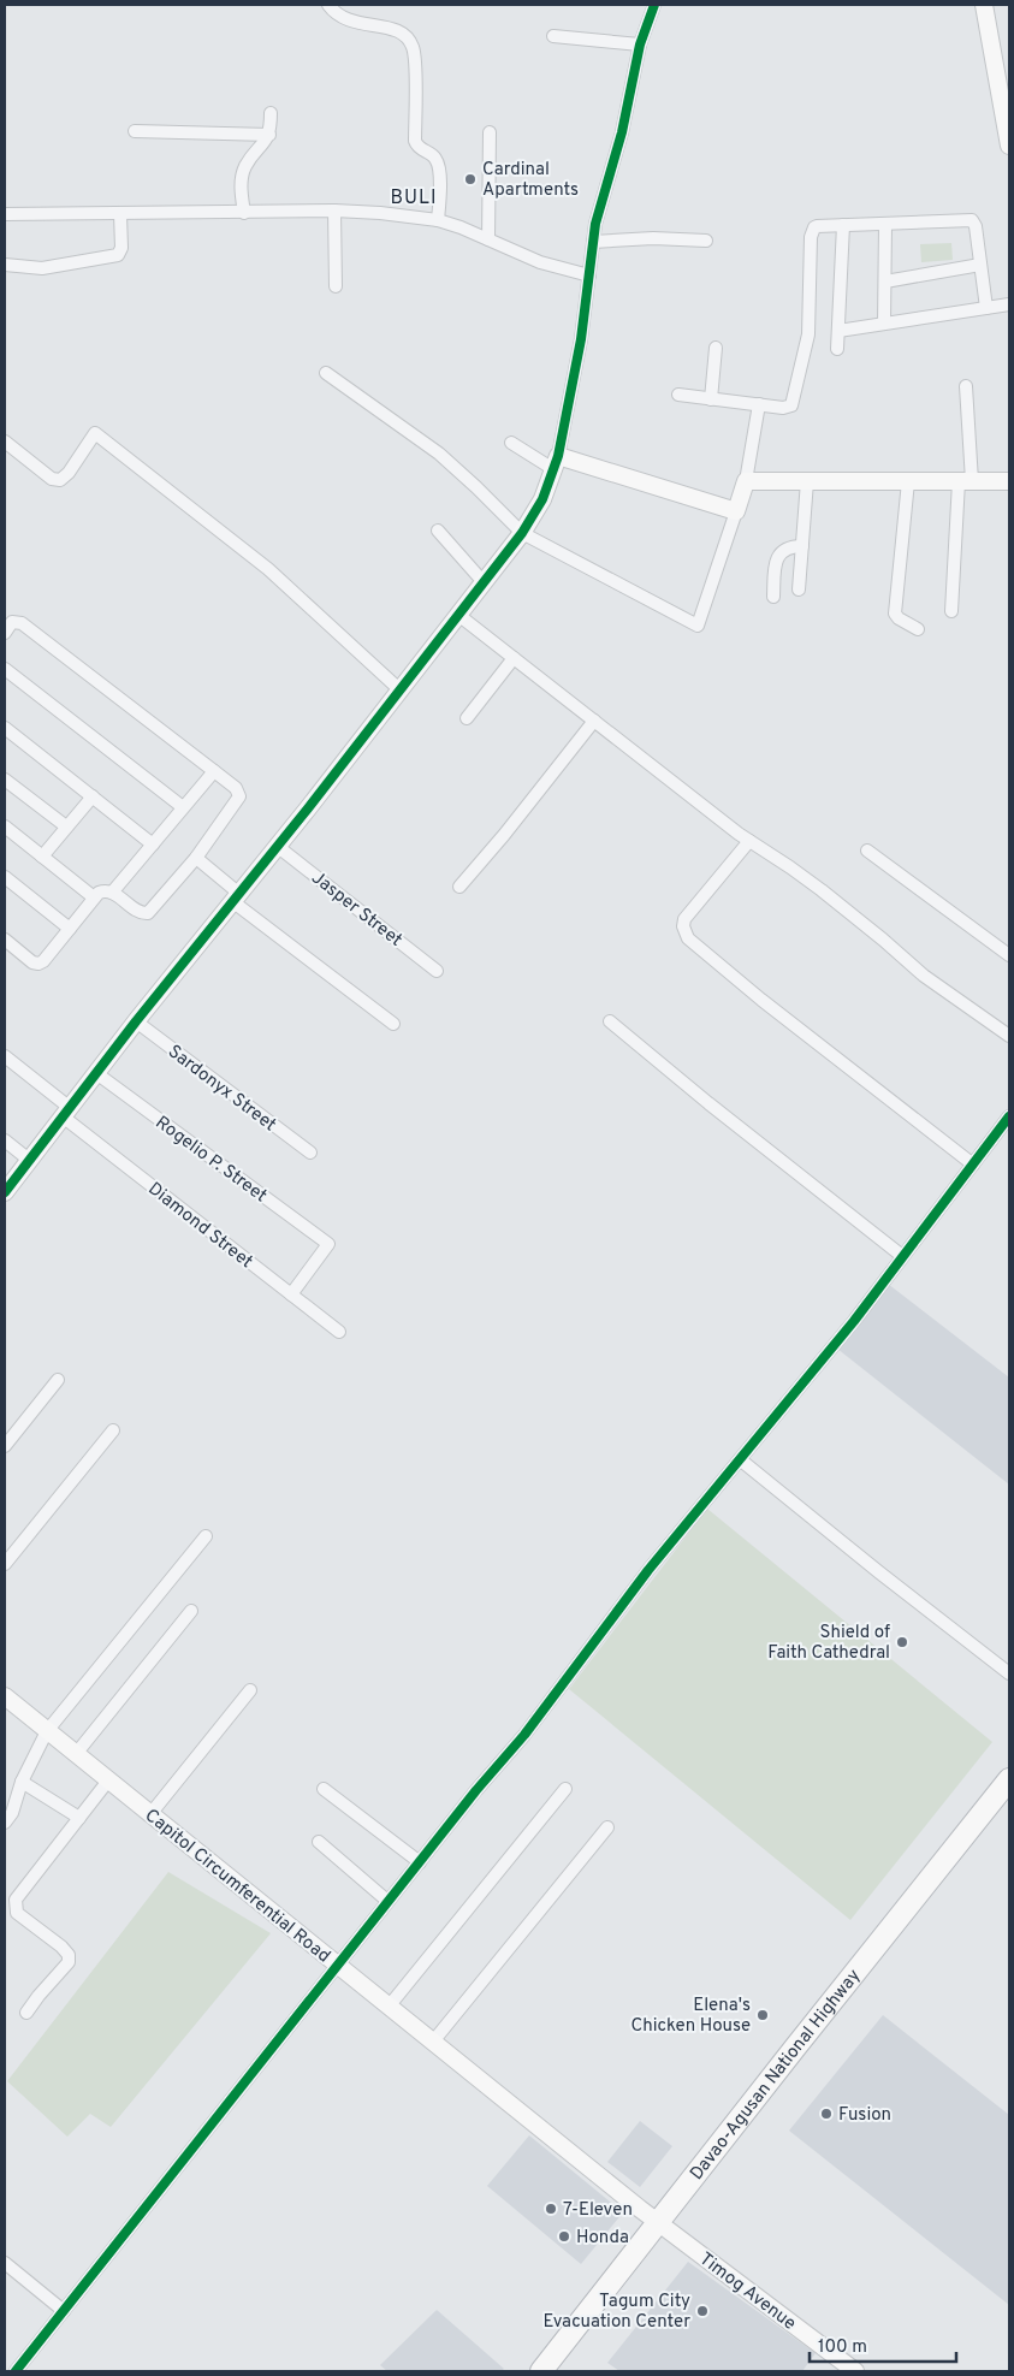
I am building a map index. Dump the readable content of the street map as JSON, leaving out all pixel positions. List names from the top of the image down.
{
  "streets": {
    "highway": ["Davao-Agusan National Highway"],
    "street": [
      "Jasper Street",
      "Sardonyx Street",
      "Rogelio P. Street",
      "Diamond Street",
      "Capitol Circumferential Road",
      "Timog Avenue"
    ]
  },
  "crossings": [
    ["Rogelio P. Street", "Diamond Street"],
    ["Capitol Circumferential Road", "Davao-Agusan National Highway"],
    ["Capitol Circumferential Road", "Timog Avenue"],
    ["Davao-Agusan National Highway", "Timog Avenue"]
  ],
  "districts": ["BULI"],
  "places": [
    "Cardinal Apartments",
    "Shield of Faith Cathedral",
    "Elena's Chicken House",
    "Fusion",
    "7-Eleven",
    "Honda",
    "Tagum City Evacuation Center"
  ],
  "scale_bar": "100 m"
}
